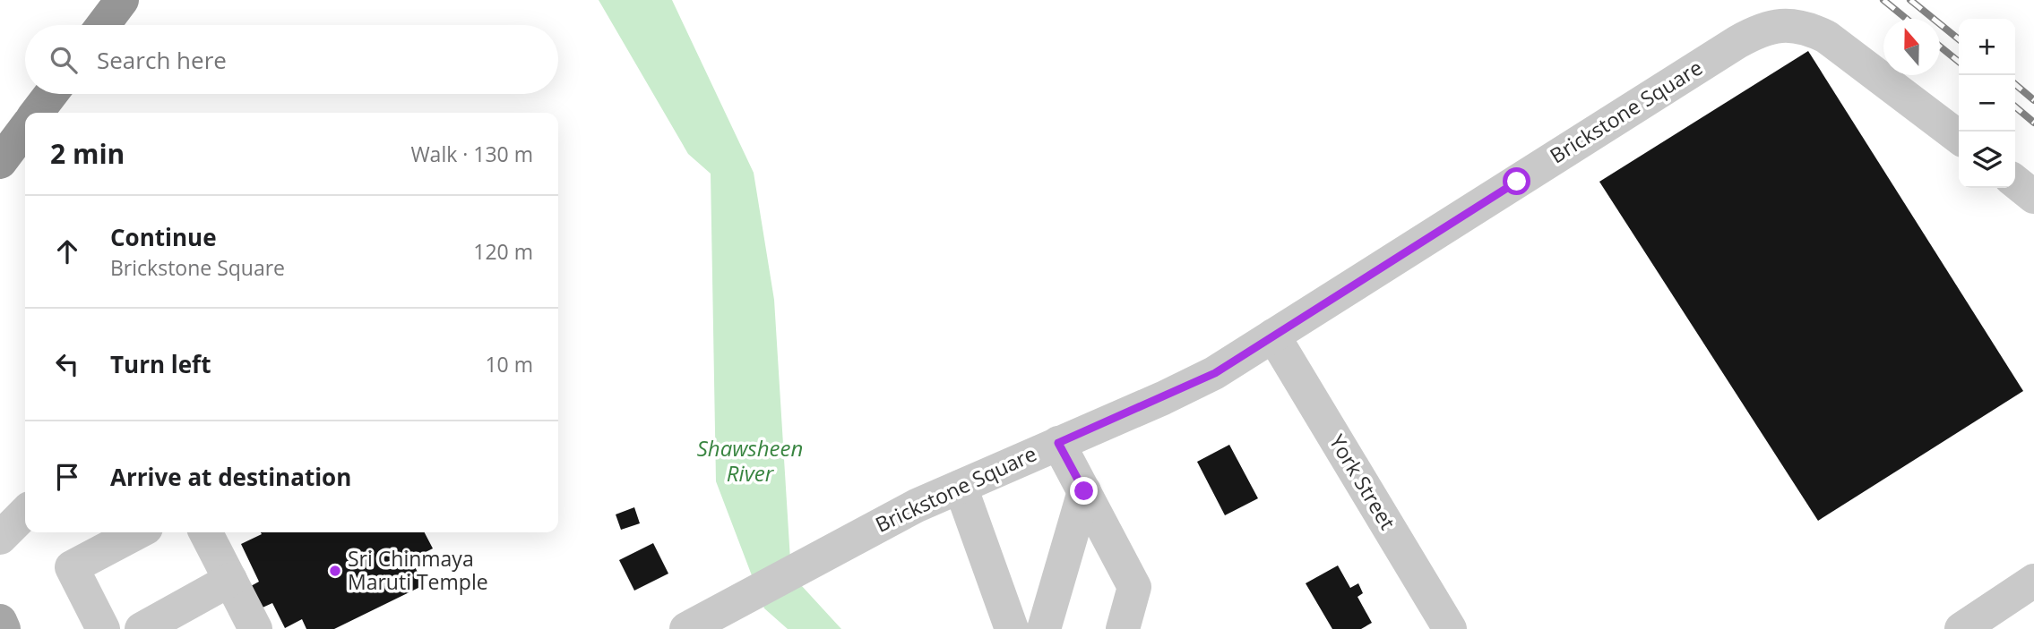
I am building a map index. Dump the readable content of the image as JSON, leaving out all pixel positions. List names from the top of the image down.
{
  "streets": {
    "street": ["Brickstone Square", "York Street"]
  },
  "crossings": [
    ["Brickstone Square", "York Street"]
  ],
  "water": ["Shawsheen River"],
  "places": ["Sri Chinmaya Maruti Temple"],
  "north": "top",
  "page": {
    "map_buttons": ["+", "−"],
    "search": "Search here",
    "heading": ["2 min", "Walk · 130 m"],
    "list": [
      ["Continue", "Brickstone Square", "120 m"],
      ["Turn left", "10 m"],
      "Arrive at destination"
    ]
  }
}
